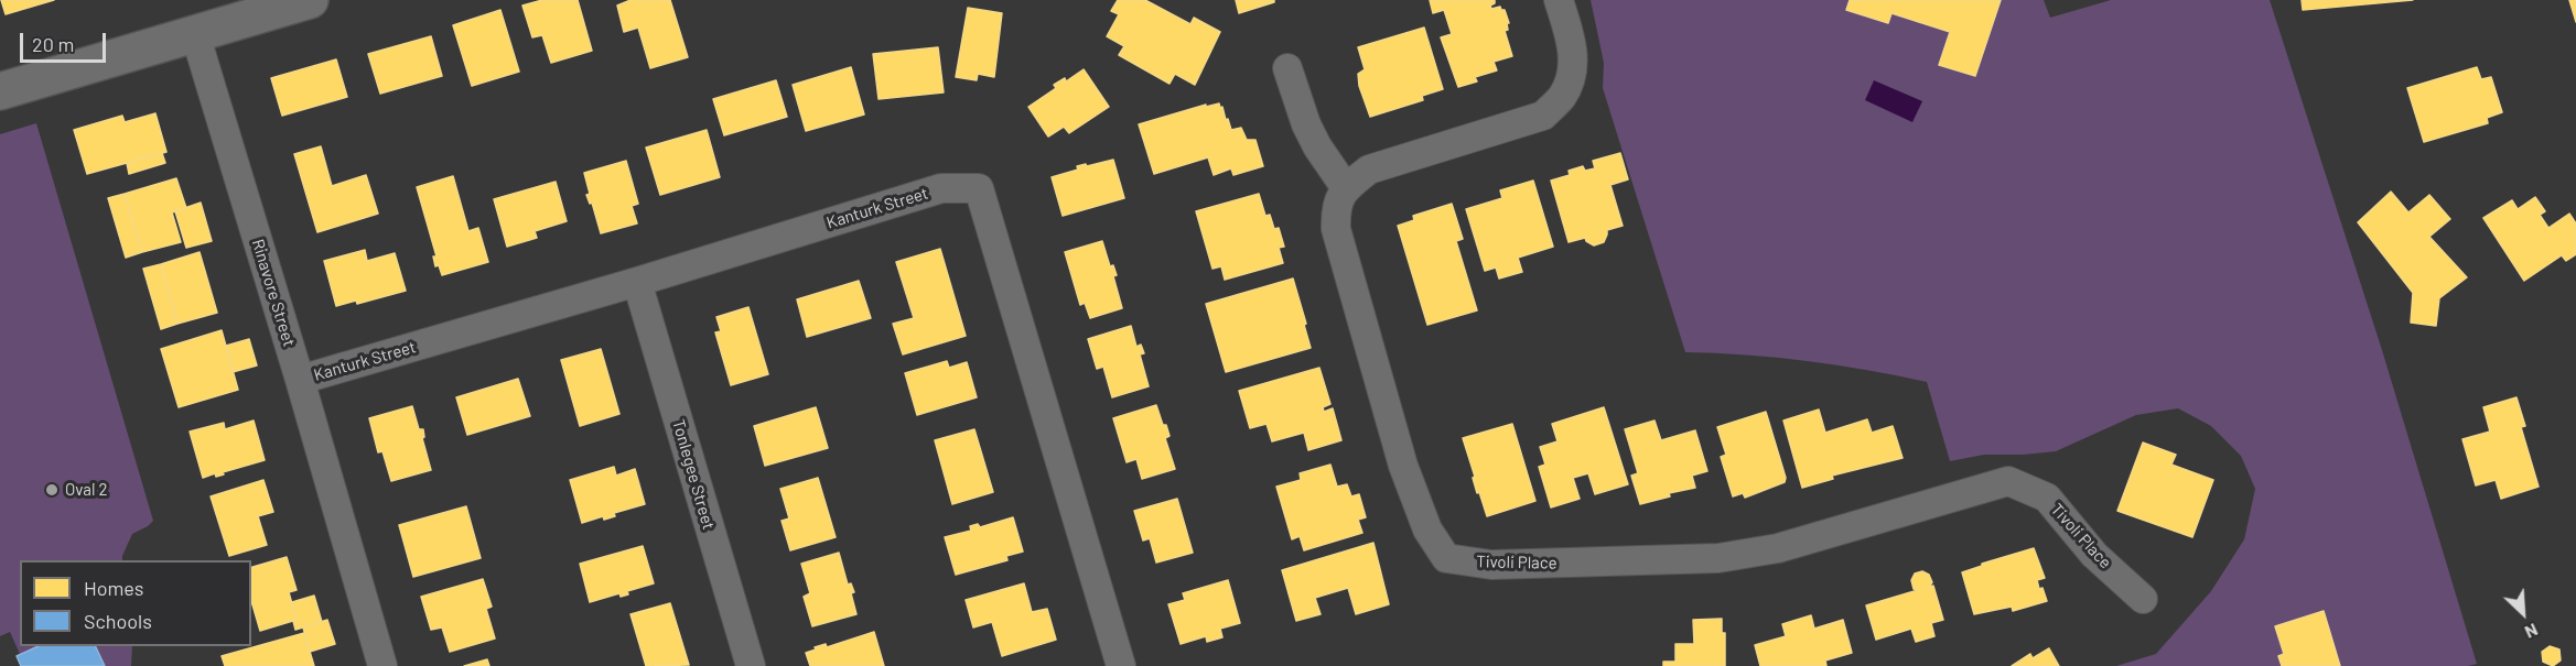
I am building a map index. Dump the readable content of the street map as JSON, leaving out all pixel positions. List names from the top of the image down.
{
  "streets": {
    "street": [
      "Kanturk Street",
      "Rinavore Street",
      "Tonlegee Street",
      "Tivoli Place"
    ]
  },
  "crossings": [
    ["Kanturk Street", "Rinavore Street"],
    ["Kanturk Street", "Tonlegee Street"]
  ],
  "places": ["Oval 2"],
  "legend": ["Homes", "Schools"],
  "scale_bar": "20 m",
  "north": "bottom right"
}
